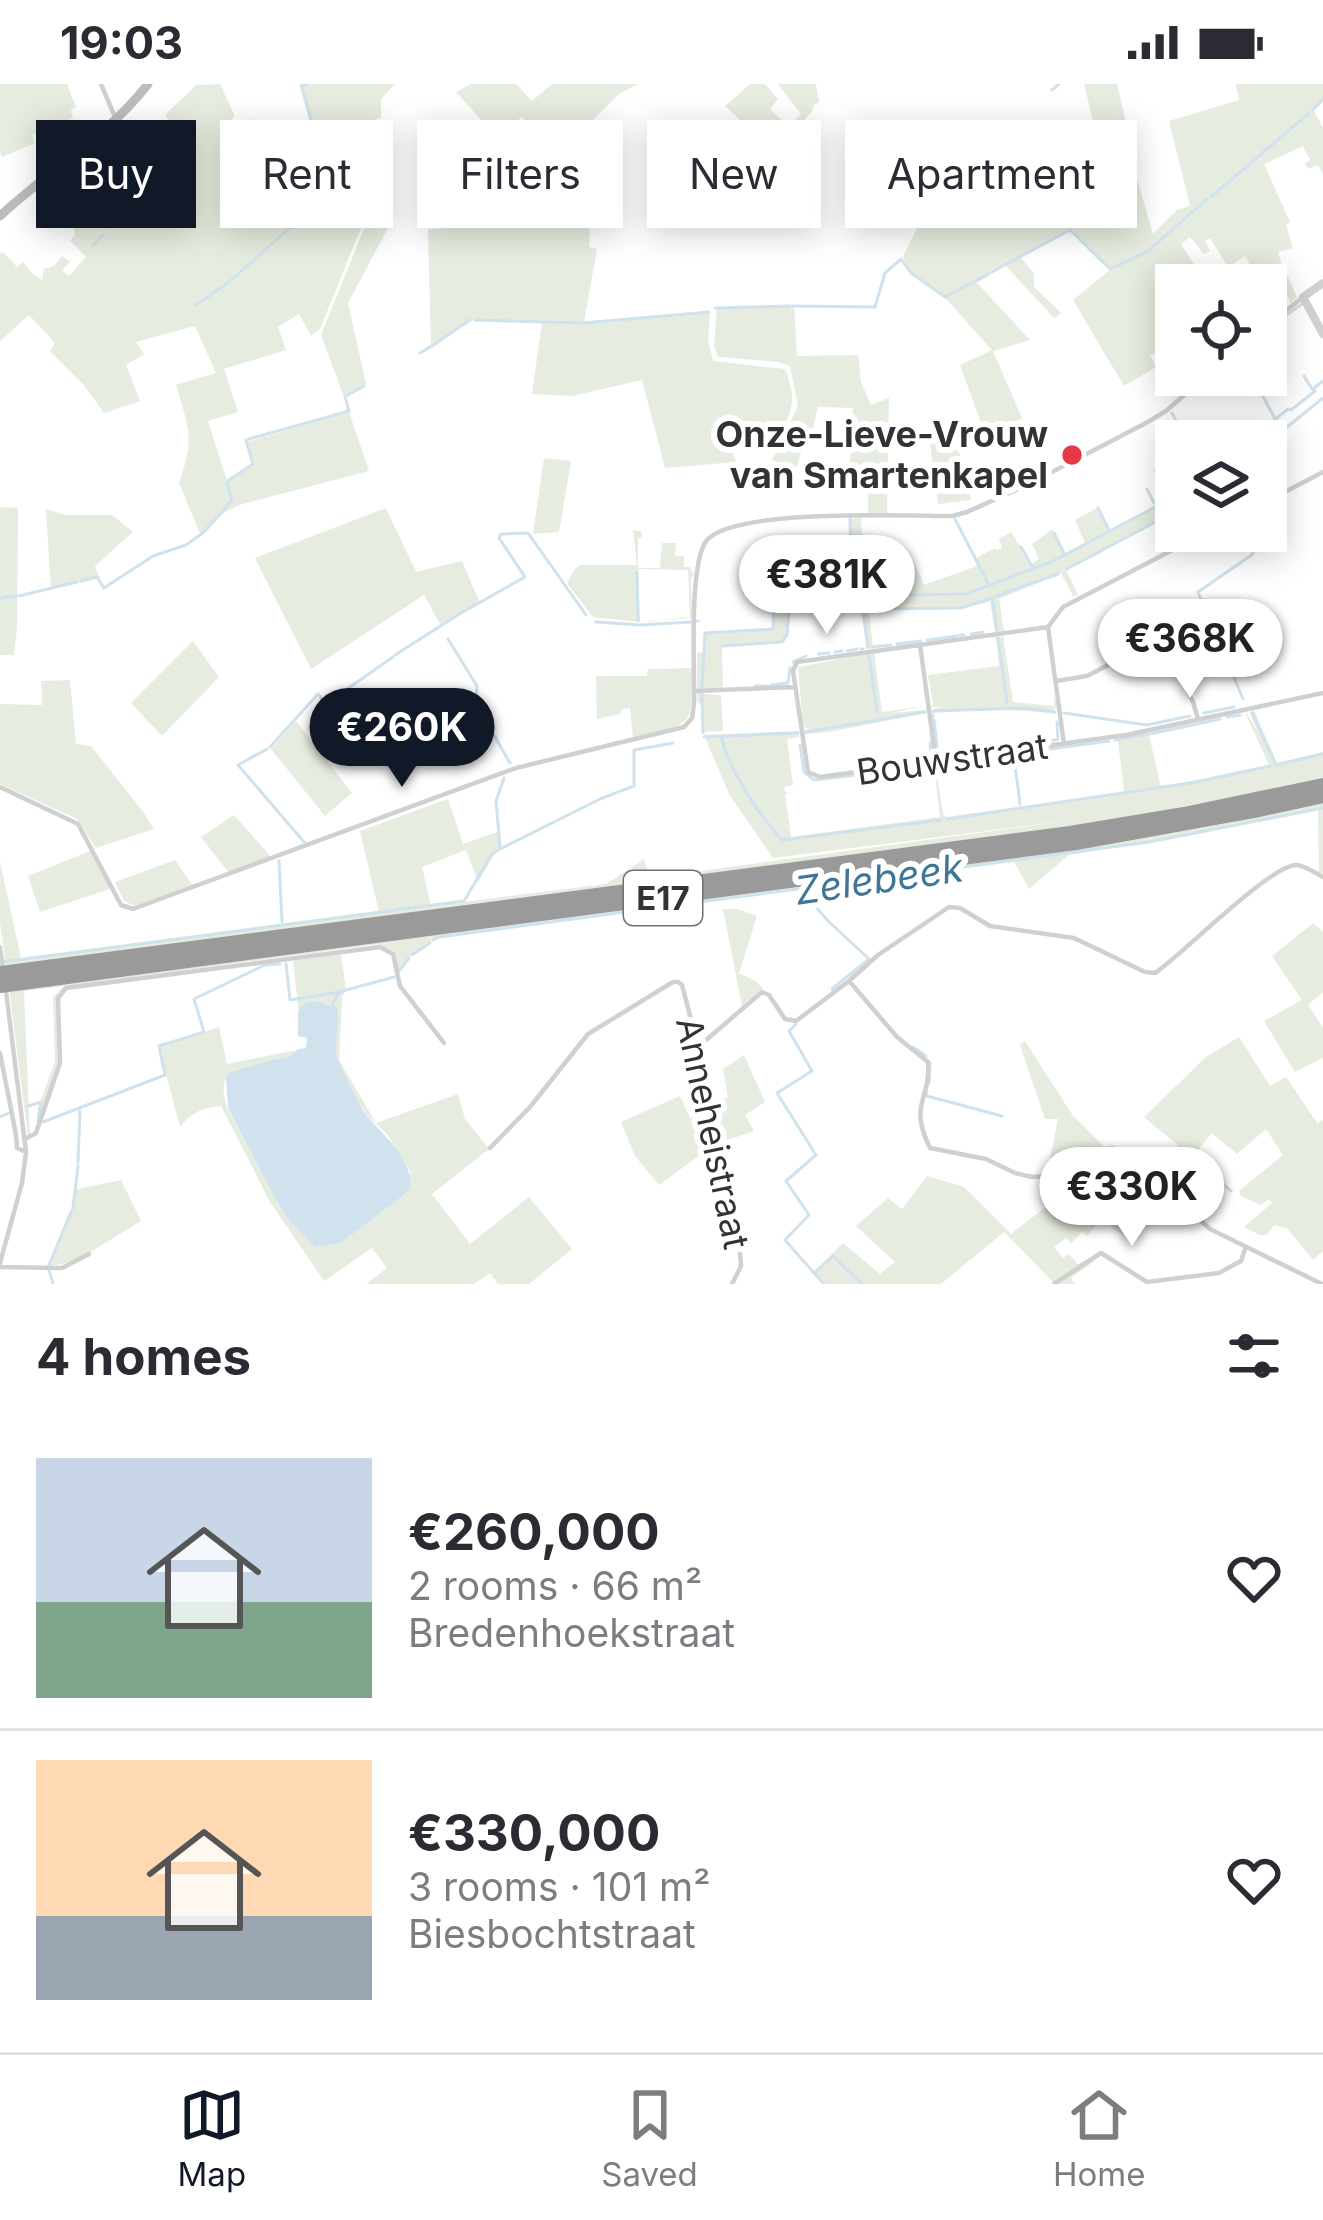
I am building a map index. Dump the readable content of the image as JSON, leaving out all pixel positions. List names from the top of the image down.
{
  "streets": {
    "highway": ["E17"],
    "street": ["Bouwstraat", "Anneheistraat"]
  },
  "water": ["Zelebeek"],
  "places": ["Onze-Lieve-Vrouw van Smartenkapel"],
  "page": {
    "status": "19:03",
    "chip": [
      "Buy",
      "Rent",
      "Filters",
      "New",
      "Apartment"
    ],
    "price": [
      "€381K",
      "€368K",
      "€260K",
      "€330K"
    ],
    "heading": "4 homes",
    "list": [
      {
        "name": "€260,000",
        "note": "2 rooms · 66 m² · Bredenhoekstraat"
      },
      {
        "name": "€330,000",
        "note": "3 rooms · 101 m² · Biesbochtstraat"
      }
    ],
    "tabs": ["Map", "Saved", "Home"]
  }
}
